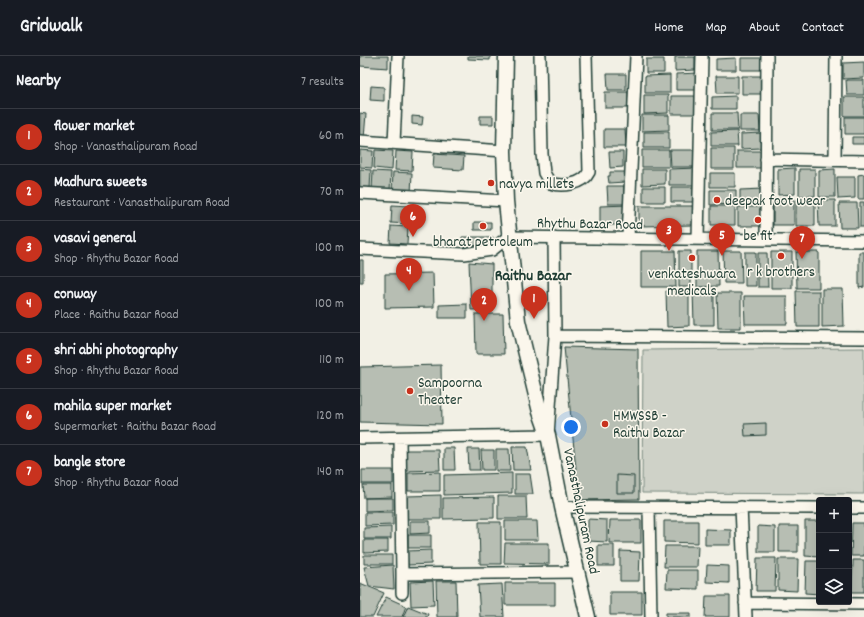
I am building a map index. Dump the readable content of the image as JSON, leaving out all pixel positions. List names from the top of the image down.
{
  "streets": {
    "street": ["Rhythu Bazar Road", "Vanasthalipuram Road"]
  },
  "crossings": [
    ["Rhythu Bazar Road", "Vanasthalipuram Road"]
  ],
  "districts": ["Raithu Bazar"],
  "places": [
    "navya millets",
    "deepak foot wear",
    "be fit",
    "bharat petroleum",
    "r k brothers",
    "venkateshwara medicals",
    "Sampoorna Theater",
    "HMWSSB - Raithu Bazar"
  ],
  "page": {
    "header": "Gridwalk",
    "nav": [
      "Home",
      "Map",
      "About",
      "Contact"
    ],
    "heading": ["Nearby", "7 results"],
    "list": [
      {
        "mark": "1",
        "name": "flower market",
        "note": "Shop · Vanasthalipuram Road",
        "value": "60 m"
      },
      {
        "mark": "2",
        "name": "Madhura sweets",
        "note": "Restaurant · Vanasthalipuram Road",
        "value": "70 m"
      },
      {
        "mark": "3",
        "name": "vasavi general",
        "note": "Shop · Rhythu Bazar Road",
        "value": "100 m"
      },
      {
        "mark": "4",
        "name": "conway",
        "note": "Place · Raithu Bazar Road",
        "value": "100 m"
      },
      {
        "mark": "5",
        "name": "shri abhi photography",
        "note": "Shop · Rhythu Bazar Road",
        "value": "110 m"
      },
      {
        "mark": "6",
        "name": "mahila super market",
        "note": "Supermarket · Raithu Bazar Road",
        "value": "120 m"
      },
      {
        "mark": "7",
        "name": "bangle store",
        "note": "Shop · Rhythu Bazar Road",
        "value": "140 m"
      }
    ],
    "pins": [
      "6",
      "3",
      "5",
      "7",
      "4",
      "1",
      "2"
    ],
    "map_buttons": ["+", "−"]
  }
}
